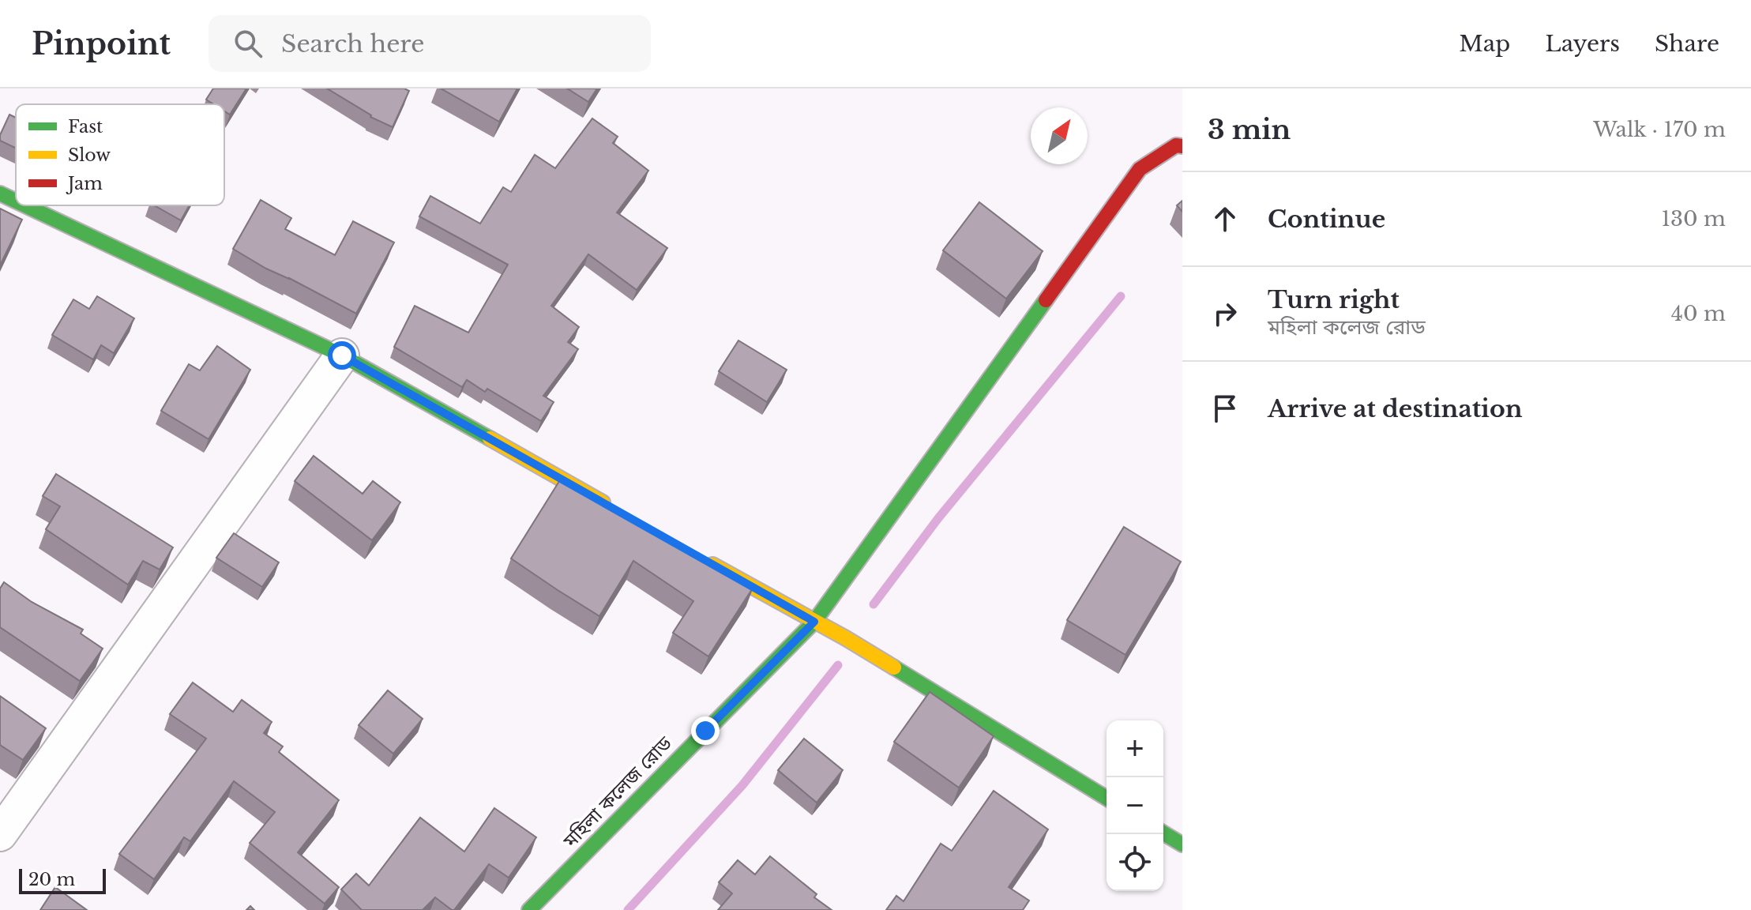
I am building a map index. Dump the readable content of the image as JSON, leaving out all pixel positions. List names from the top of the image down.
{
  "streets": {
    "main road": ["মহিলা কলেজ রোড"]
  },
  "legend": ["Fast", "Slow", "Jam"],
  "scale_bar": "20 m",
  "north": "top right",
  "page": {
    "header": "Pinpoint",
    "search": "Search here",
    "nav": ["Map", "Layers", "Share"],
    "heading": ["3 min", "Walk · 170 m"],
    "list": [
      ["Continue", "130 m"],
      ["Turn right", "মহিলা কলেজ রোড", "40 m"],
      "Arrive at destination"
    ],
    "map_buttons": ["+", "−"],
    "scale": "20 m"
  }
}
